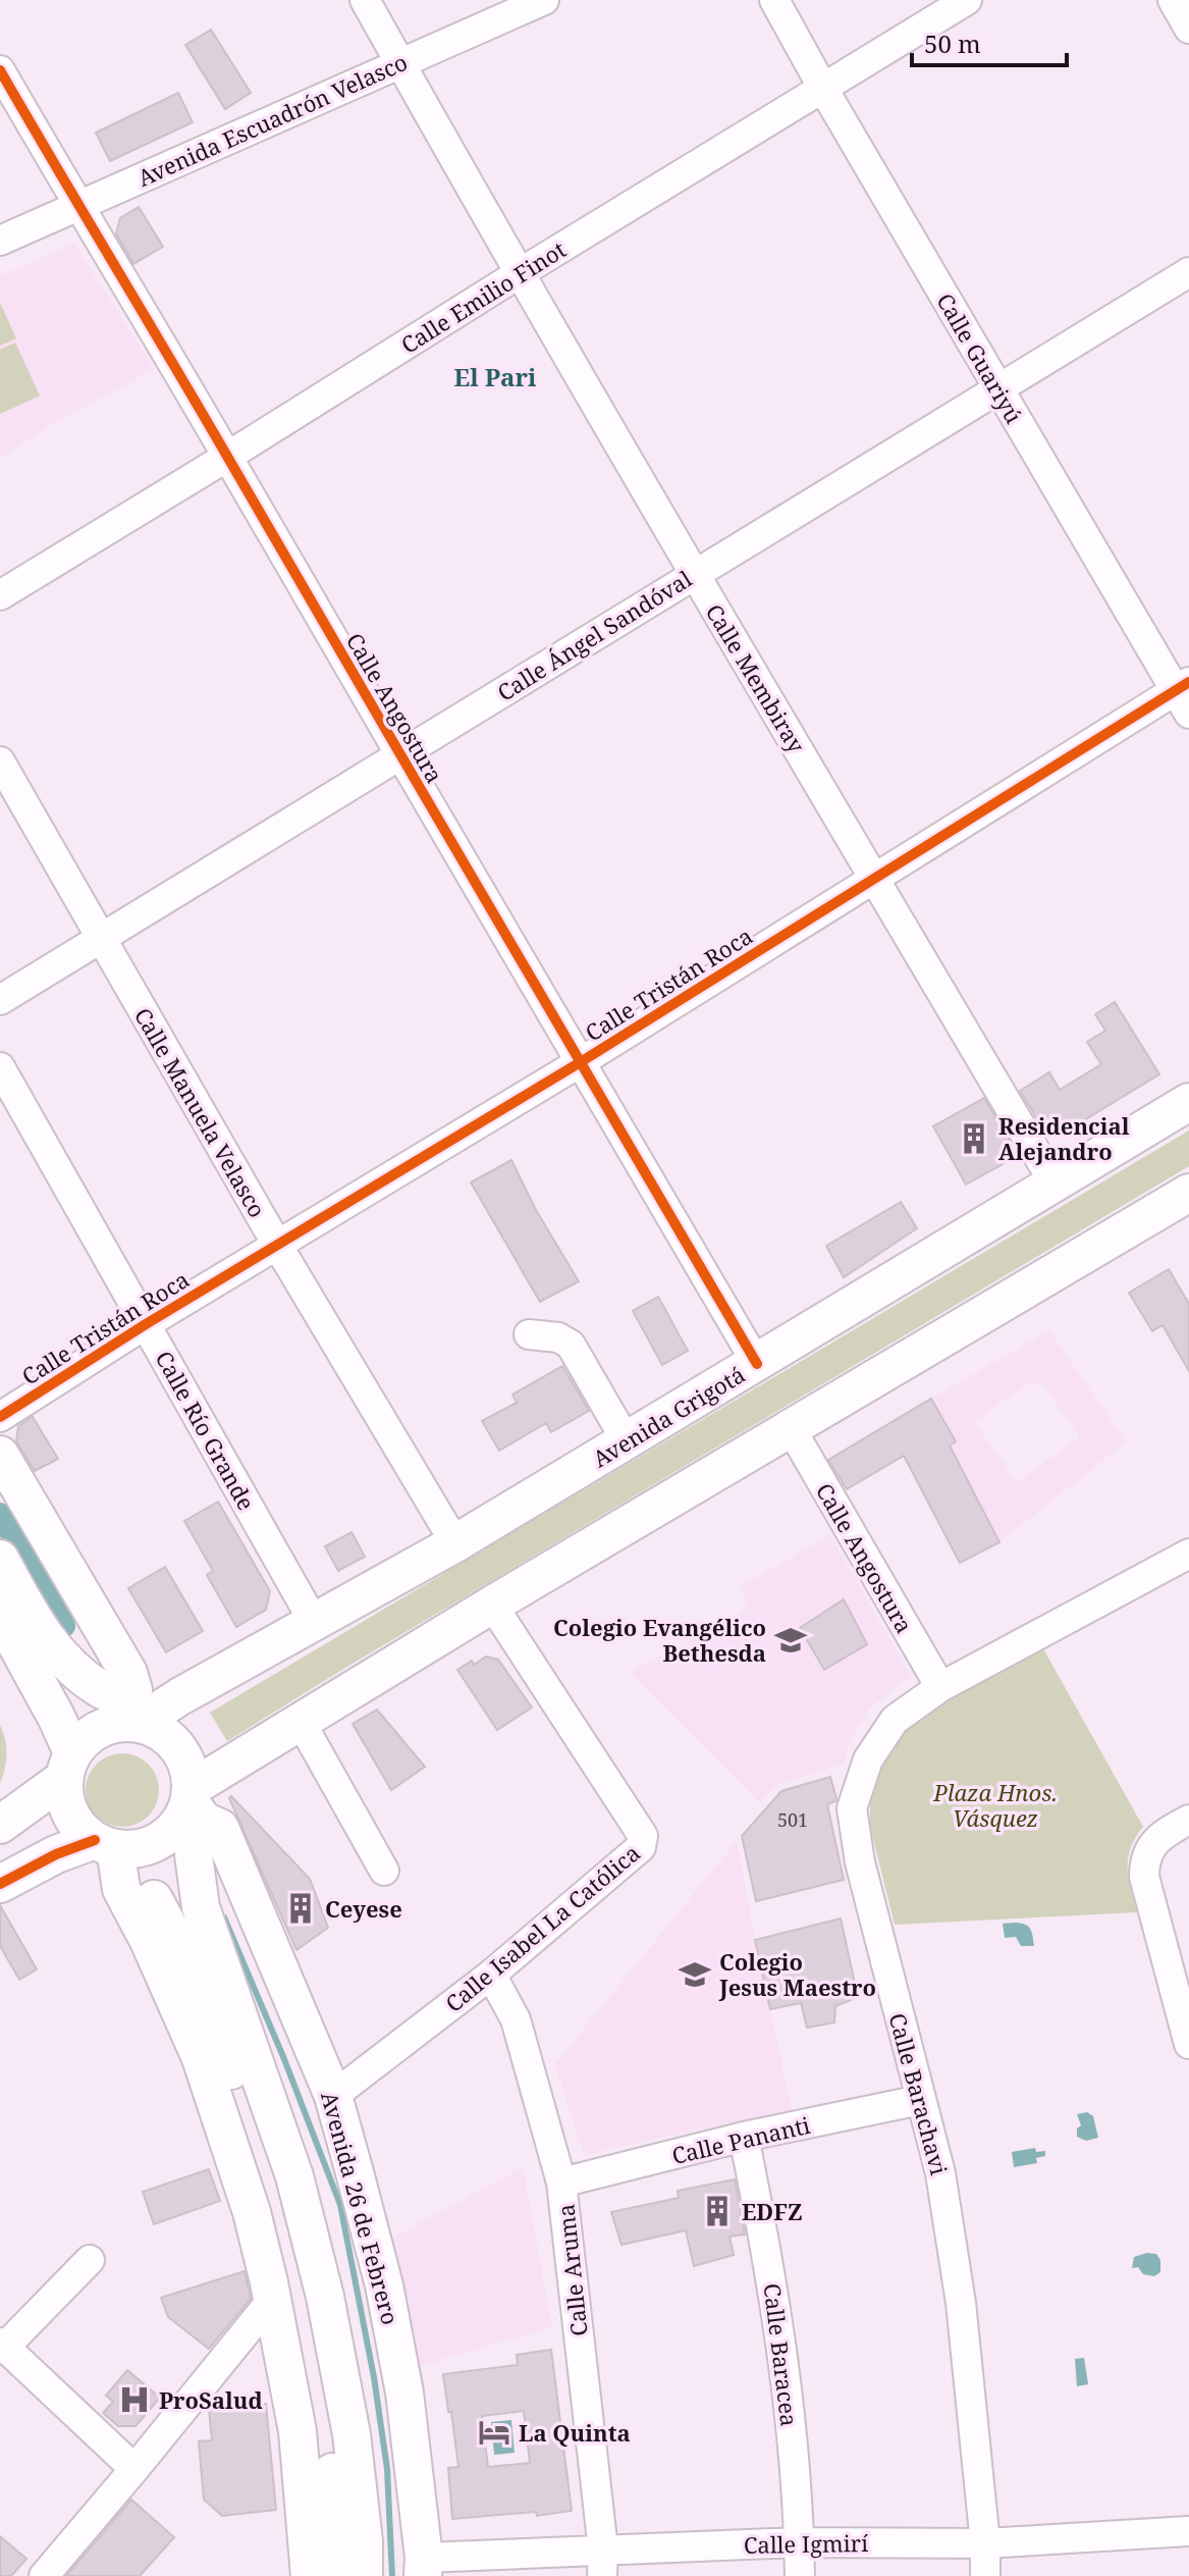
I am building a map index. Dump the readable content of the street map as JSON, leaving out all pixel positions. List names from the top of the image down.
{
  "streets": {
    "main road": ["Avenida Grigotá", "Avenida 26 de Febrero"],
    "street": [
      "Avenida Escuadrón Velasco",
      "Calle Emilio Finot",
      "Calle Guariyú",
      "Calle Ángel Sandóval",
      "Calle Membiray",
      "Calle Angostura",
      "Calle Tristán Roca",
      "Calle Manuela Velasco",
      "Calle Río Grande",
      "Calle Isabel La Católica",
      "Calle Barachavi",
      "Calle Pananti",
      "Calle Aruma",
      "Calle Baracea",
      "Calle Igmirí"
    ]
  },
  "crossings": [
    ["Avenida Escuadrón Velasco", "Calle Membiray"],
    ["Avenida Escuadrón Velasco", "Calle Angostura"],
    ["Calle Emilio Finot", "Calle Guariyú"],
    ["Calle Emilio Finot", "Calle Membiray"],
    ["Calle Emilio Finot", "Calle Angostura"],
    ["Calle Guariyú", "Calle Ángel Sandóval"],
    ["Calle Guariyú", "Calle Tristán Roca"],
    ["Calle Ángel Sandóval", "Calle Membiray"],
    ["Calle Ángel Sandóval", "Calle Angostura"],
    ["Calle Ángel Sandóval", "Calle Manuela Velasco"],
    ["Calle Membiray", "Calle Tristán Roca"],
    ["Calle Membiray", "Avenida Grigotá"],
    ["Calle Angostura", "Calle Tristán Roca"],
    ["Calle Angostura", "Avenida Grigotá"],
    ["Calle Angostura", "Calle Barachavi"],
    ["Calle Tristán Roca", "Calle Manuela Velasco"],
    ["Calle Tristán Roca", "Calle Río Grande"],
    ["Calle Manuela Velasco", "Avenida Grigotá"],
    ["Avenida Grigotá", "Calle Río Grande"],
    ["Avenida Grigotá", "Avenida 26 de Febrero"],
    ["Calle Isabel La Católica", "Avenida 26 de Febrero"],
    ["Calle Isabel La Católica", "Calle Aruma"],
    ["Calle Barachavi", "Calle Pananti"],
    ["Calle Barachavi", "Calle Igmirí"],
    ["Calle Pananti", "Calle Aruma"],
    ["Calle Pananti", "Calle Baracea"],
    ["Avenida 26 de Febrero", "Calle Igmirí"],
    ["Calle Aruma", "Calle Igmirí"],
    ["Calle Baracea", "Calle Igmirí"]
  ],
  "districts": ["El Pari"],
  "parks": ["Plaza Hnos. Vásquez"],
  "places": {
    "building": ["Residencial Alejandro", "Ceyese", "EDFZ"],
    "school or university": ["Colegio Evangélico Bethesda", "Colegio Jesus Maestro"],
    "hospital": ["ProSalud"],
    "hotel": ["La Quinta"]
  },
  "house_numbers": ["501"],
  "scale_bar": "50 m"
}
